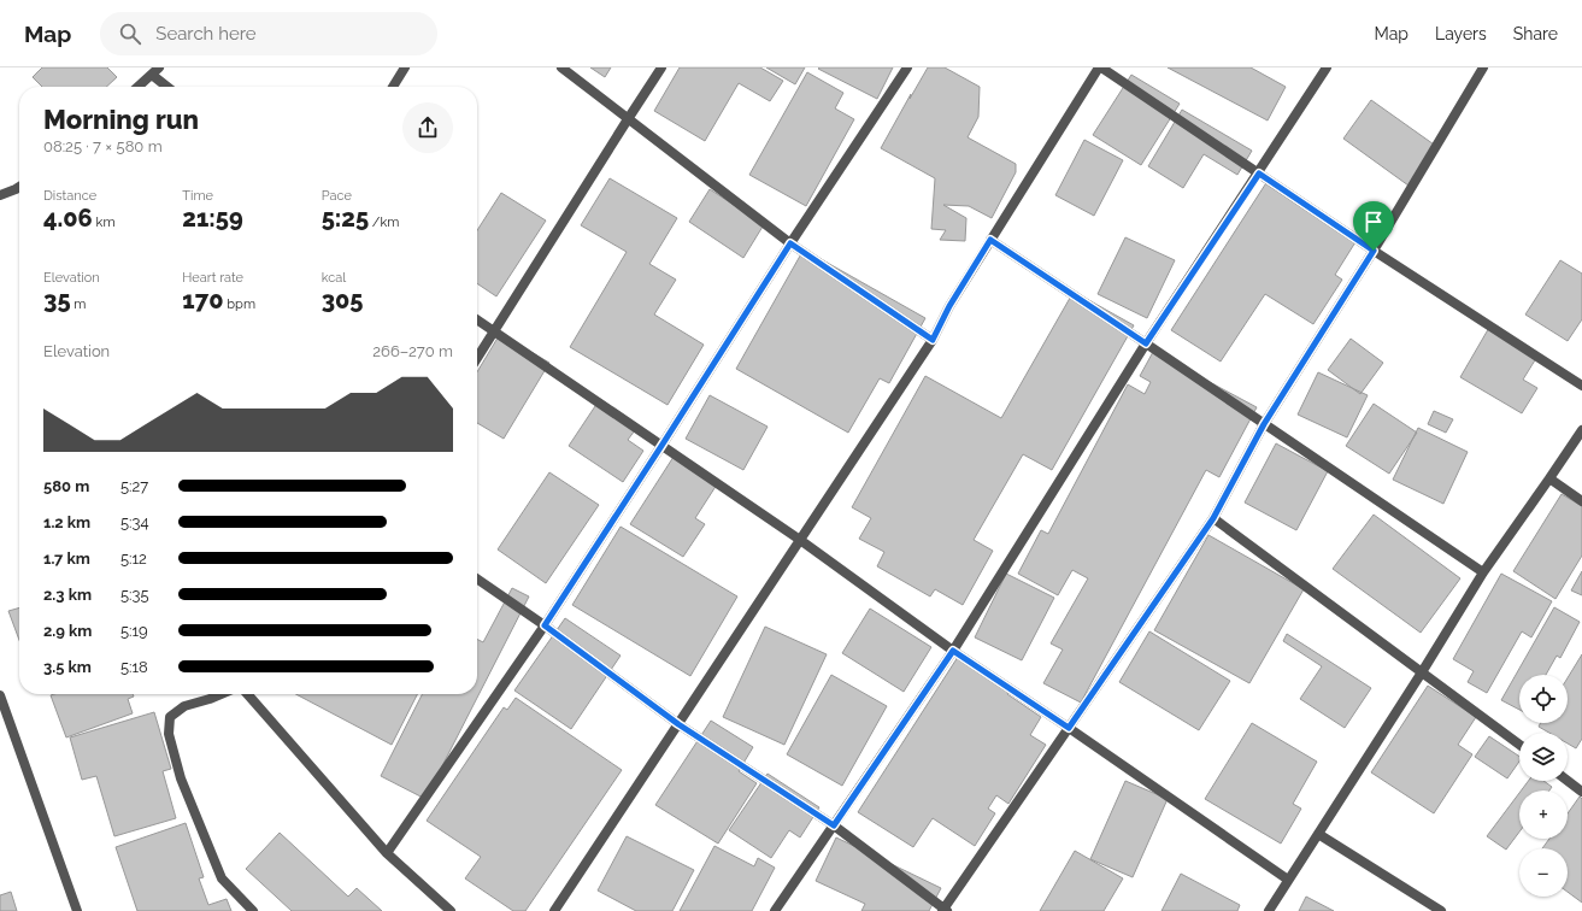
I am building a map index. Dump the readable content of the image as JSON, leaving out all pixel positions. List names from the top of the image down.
{
  "page": {
    "header": "Map",
    "search": "Search here",
    "nav": ["Map", "Layers", "Share"],
    "heading": ["Morning run", "08:25 · 7 × 580 m"],
    "stats": [
      ["Distance", "4.06 km"],
      ["Time", "21:59"],
      ["Pace", "5:25 /km"],
      ["Elevation", "35 m"],
      ["Heart rate", "170 bpm"],
      ["kcal", "305"]
    ],
    "chart": ["Elevation", "266–270 m"],
    "list": [
      {
        "name": "580 m",
        "note": "5:27"
      },
      {
        "name": "1.2 km",
        "note": "5:34"
      },
      {
        "name": "1.7 km",
        "note": "5:12"
      },
      {
        "name": "2.3 km",
        "note": "5:35"
      },
      {
        "name": "2.9 km",
        "note": "5:19"
      },
      {
        "name": "3.5 km",
        "note": "5:18"
      }
    ],
    "map_buttons": ["+", "−"]
  }
}
